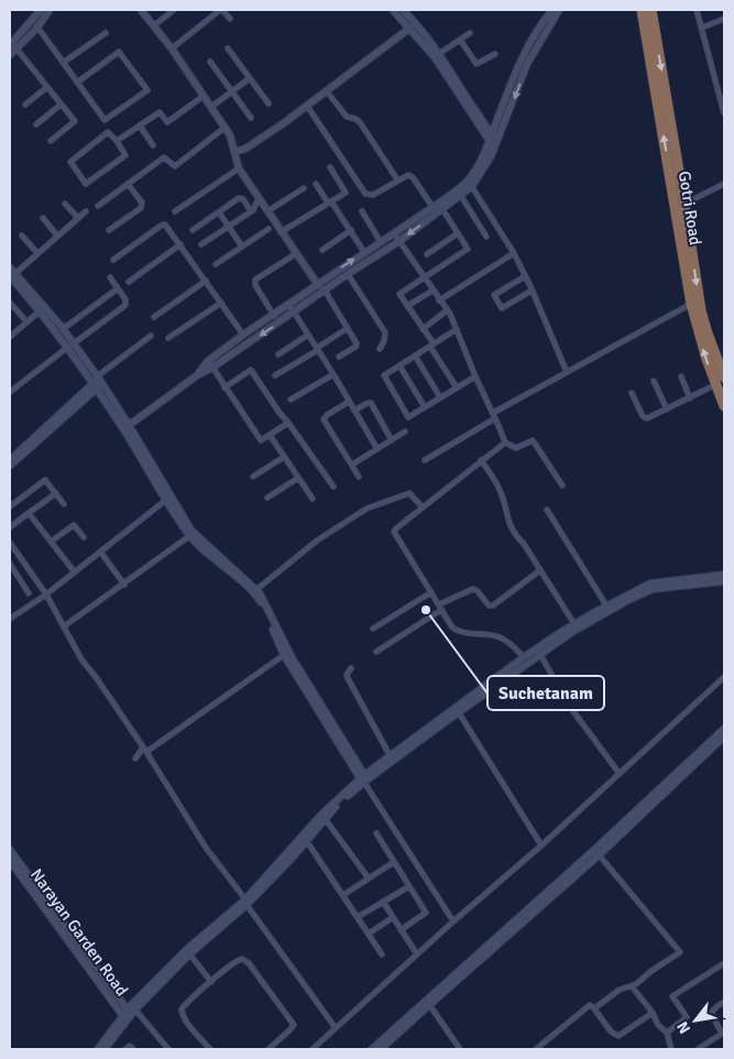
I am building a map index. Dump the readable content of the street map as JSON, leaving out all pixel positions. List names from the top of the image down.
{
  "streets": {
    "main road": ["Gotri Road"],
    "street": ["Narayan Garden Road"]
  },
  "places": ["Suchetanam"],
  "north": "bottom left"
}
